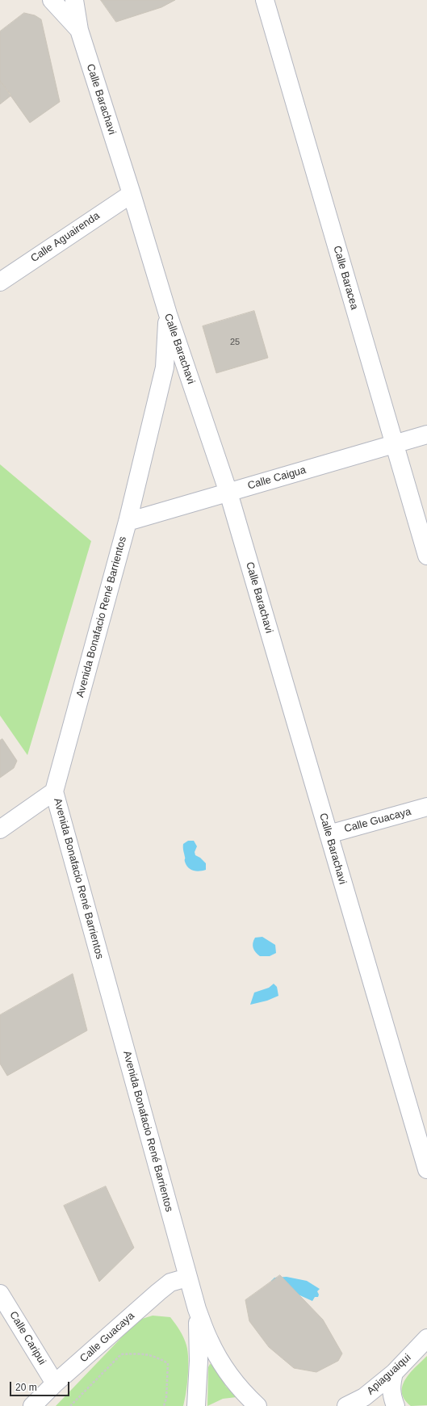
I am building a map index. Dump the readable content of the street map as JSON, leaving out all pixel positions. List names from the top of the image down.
{
  "streets": {
    "street": [
      "Calle Barachavi",
      "Calle Aguairenda",
      "Calle Baracea",
      "Calle Caigua",
      "Avenida Bonafacio René Barrientos",
      "Calle Guacaya",
      "Calle Caripui",
      "Apiaguaiqui"
    ]
  },
  "crossings": [
    ["Calle Barachavi", "Calle Aguairenda"],
    ["Calle Barachavi", "Calle Caigua"],
    ["Calle Barachavi", "Avenida Bonafacio René Barrientos"],
    ["Calle Barachavi", "Calle Guacaya"],
    ["Calle Baracea", "Calle Caigua"],
    ["Calle Caigua", "Avenida Bonafacio René Barrientos"],
    ["Avenida Bonafacio René Barrientos", "Calle Guacaya"],
    ["Calle Guacaya", "Calle Caripui"]
  ],
  "house_numbers": ["25"],
  "scale_bar": "20 m"
}
